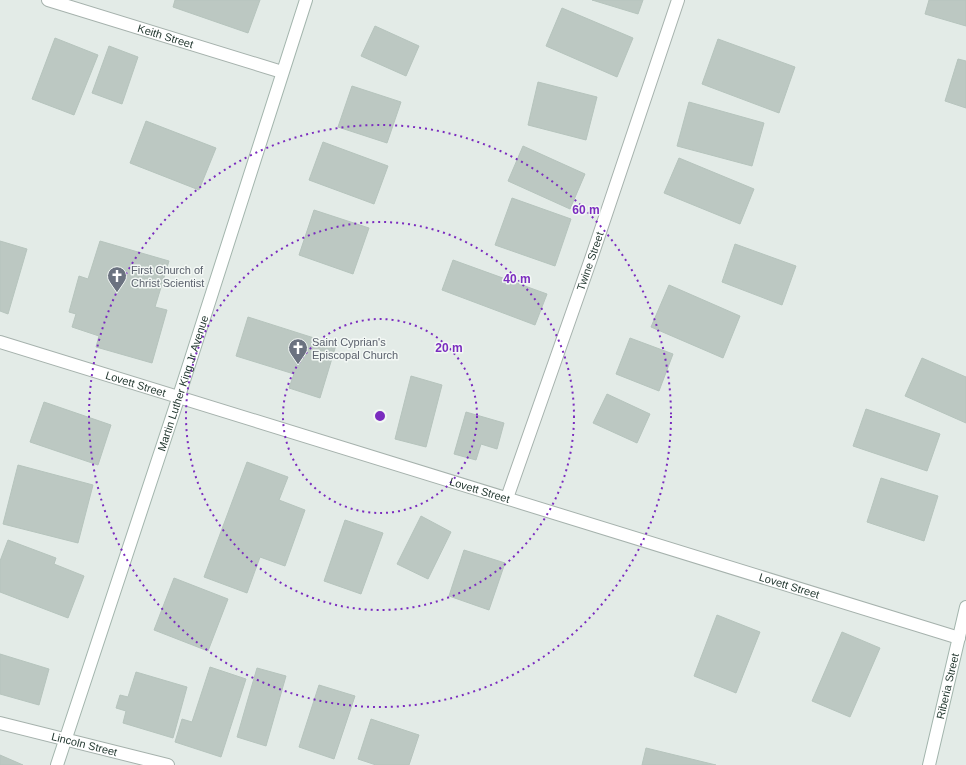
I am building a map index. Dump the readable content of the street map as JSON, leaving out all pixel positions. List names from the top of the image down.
{
  "streets": {
    "street": [
      "Keith Street",
      "Twine Street",
      "Lovett Street",
      "Martin Luther King Jr Avenue",
      "Riberia Street",
      "Lincoln Street"
    ]
  },
  "crossings": [
    ["Keith Street", "Martin Luther King Jr Avenue"],
    ["Twine Street", "Lovett Street"],
    ["Lovett Street", "Martin Luther King Jr Avenue"],
    ["Lovett Street", "Riberia Street"],
    ["Martin Luther King Jr Avenue", "Lincoln Street"]
  ],
  "places": {
    "church": ["First Church of Christ Scientist", "Saint Cyprian's Episcopal Church"]
  },
  "rings": ["60 m", "40 m", "20 m"]
}
